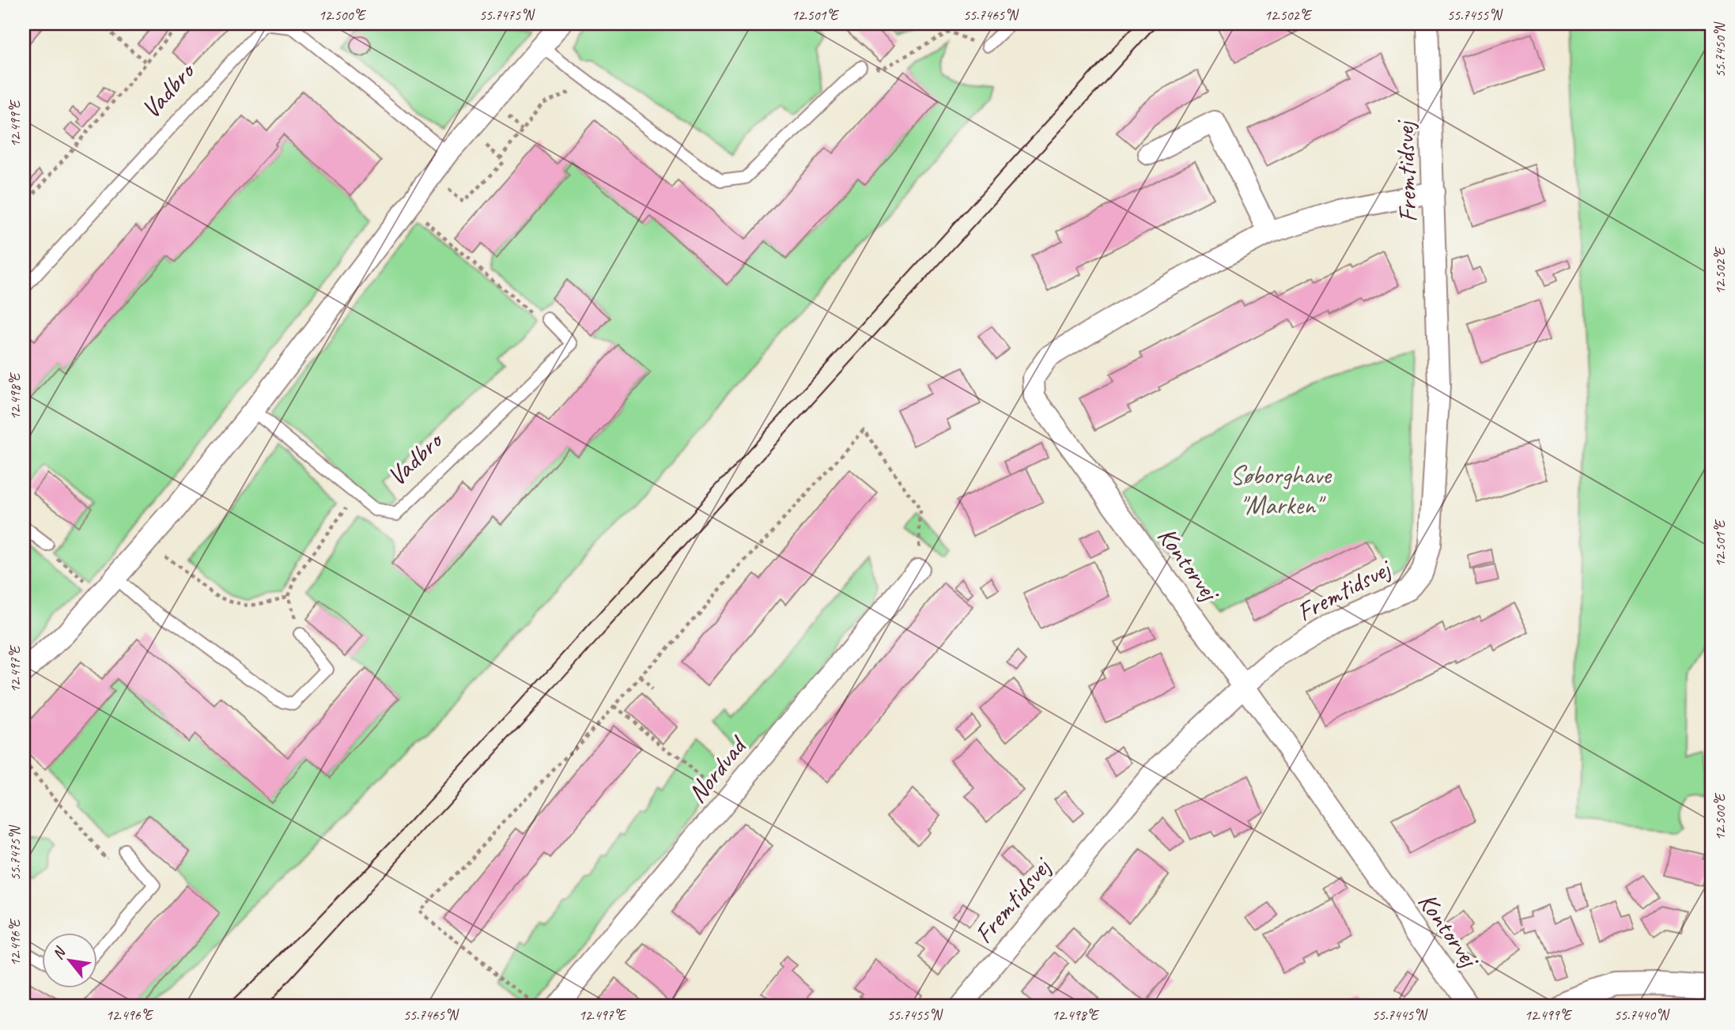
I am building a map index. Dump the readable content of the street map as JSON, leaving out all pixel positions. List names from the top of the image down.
{
  "streets": {
    "street": ["Fremtidsvej", "Kontorvej", "Nordvad"],
    "lane": ["Vadbro"]
  },
  "crossings": [
    ["Fremtidsvej", "Kontorvej"]
  ],
  "parks": ["Søborghave \"Marken\""],
  "north": "top left",
  "coordinates": [
    "12.500°E",
    "55.7475°N",
    "12.501°E",
    "55.7465°N",
    "12.502°E",
    "55.7455°N",
    "55.7450°N",
    "12.499°E",
    "12.498°E",
    "12.497°E",
    "12.496°E",
    "55.7445°N",
    "55.7440°N"
  ]
}
